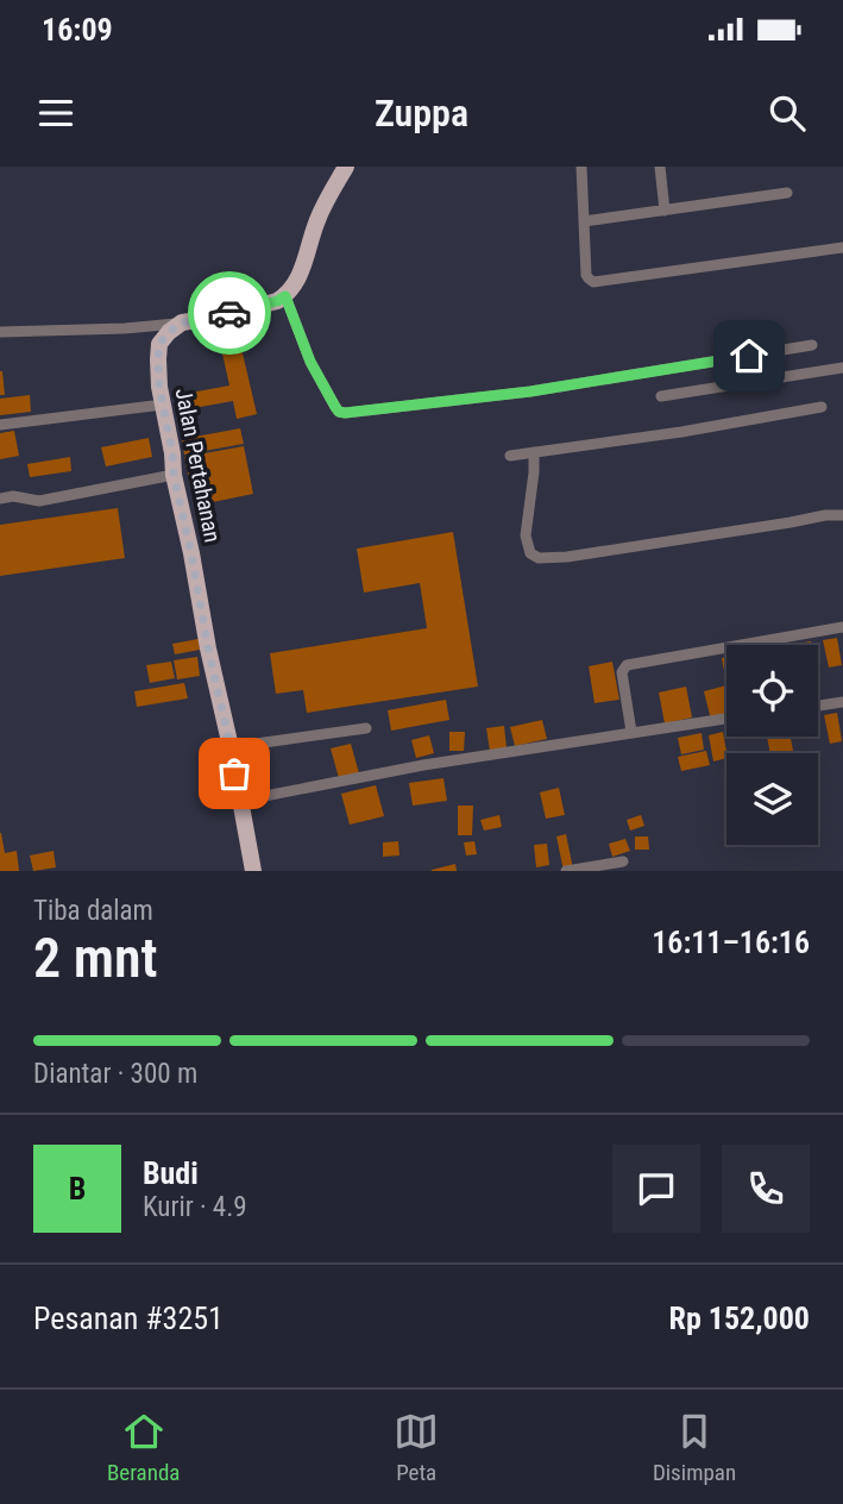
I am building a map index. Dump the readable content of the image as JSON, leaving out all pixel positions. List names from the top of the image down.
{
  "streets": {
    "main road": ["Jalan Pertahanan"]
  },
  "page": {
    "status": "16:09",
    "header": "Zuppa",
    "heading": ["2 mnt", "Tiba dalam", "16:11–16:16"],
    "panel": [
      "Budi",
      "Kurir · 4.9",
      "Pesanan #3251",
      "Rp 152,000"
    ],
    "bar": "Diantar · 300 m",
    "round": "B",
    "tabs": ["Beranda", "Peta", "Disimpan"]
  }
}
